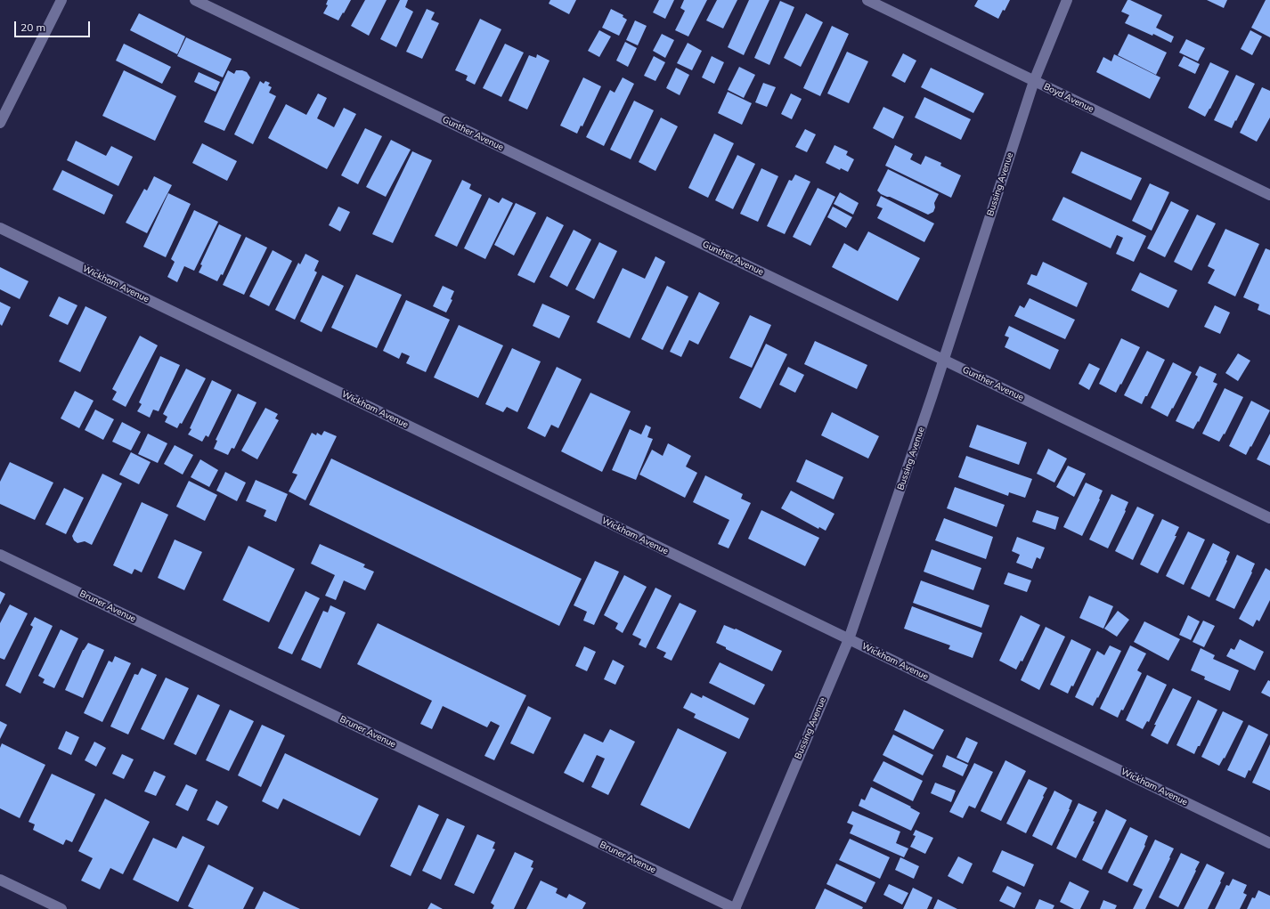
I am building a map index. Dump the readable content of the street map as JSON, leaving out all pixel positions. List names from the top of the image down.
{
  "streets": {
    "street": [
      "Boyd Avenue",
      "Gunther Avenue",
      "Bussing Avenue",
      "Wickham Avenue",
      "Bruner Avenue"
    ]
  },
  "crossings": [
    ["Boyd Avenue", "Bussing Avenue"],
    ["Gunther Avenue", "Bussing Avenue"],
    ["Bussing Avenue", "Wickham Avenue"],
    ["Bussing Avenue", "Bruner Avenue"]
  ],
  "scale_bar": "20 m"
}
